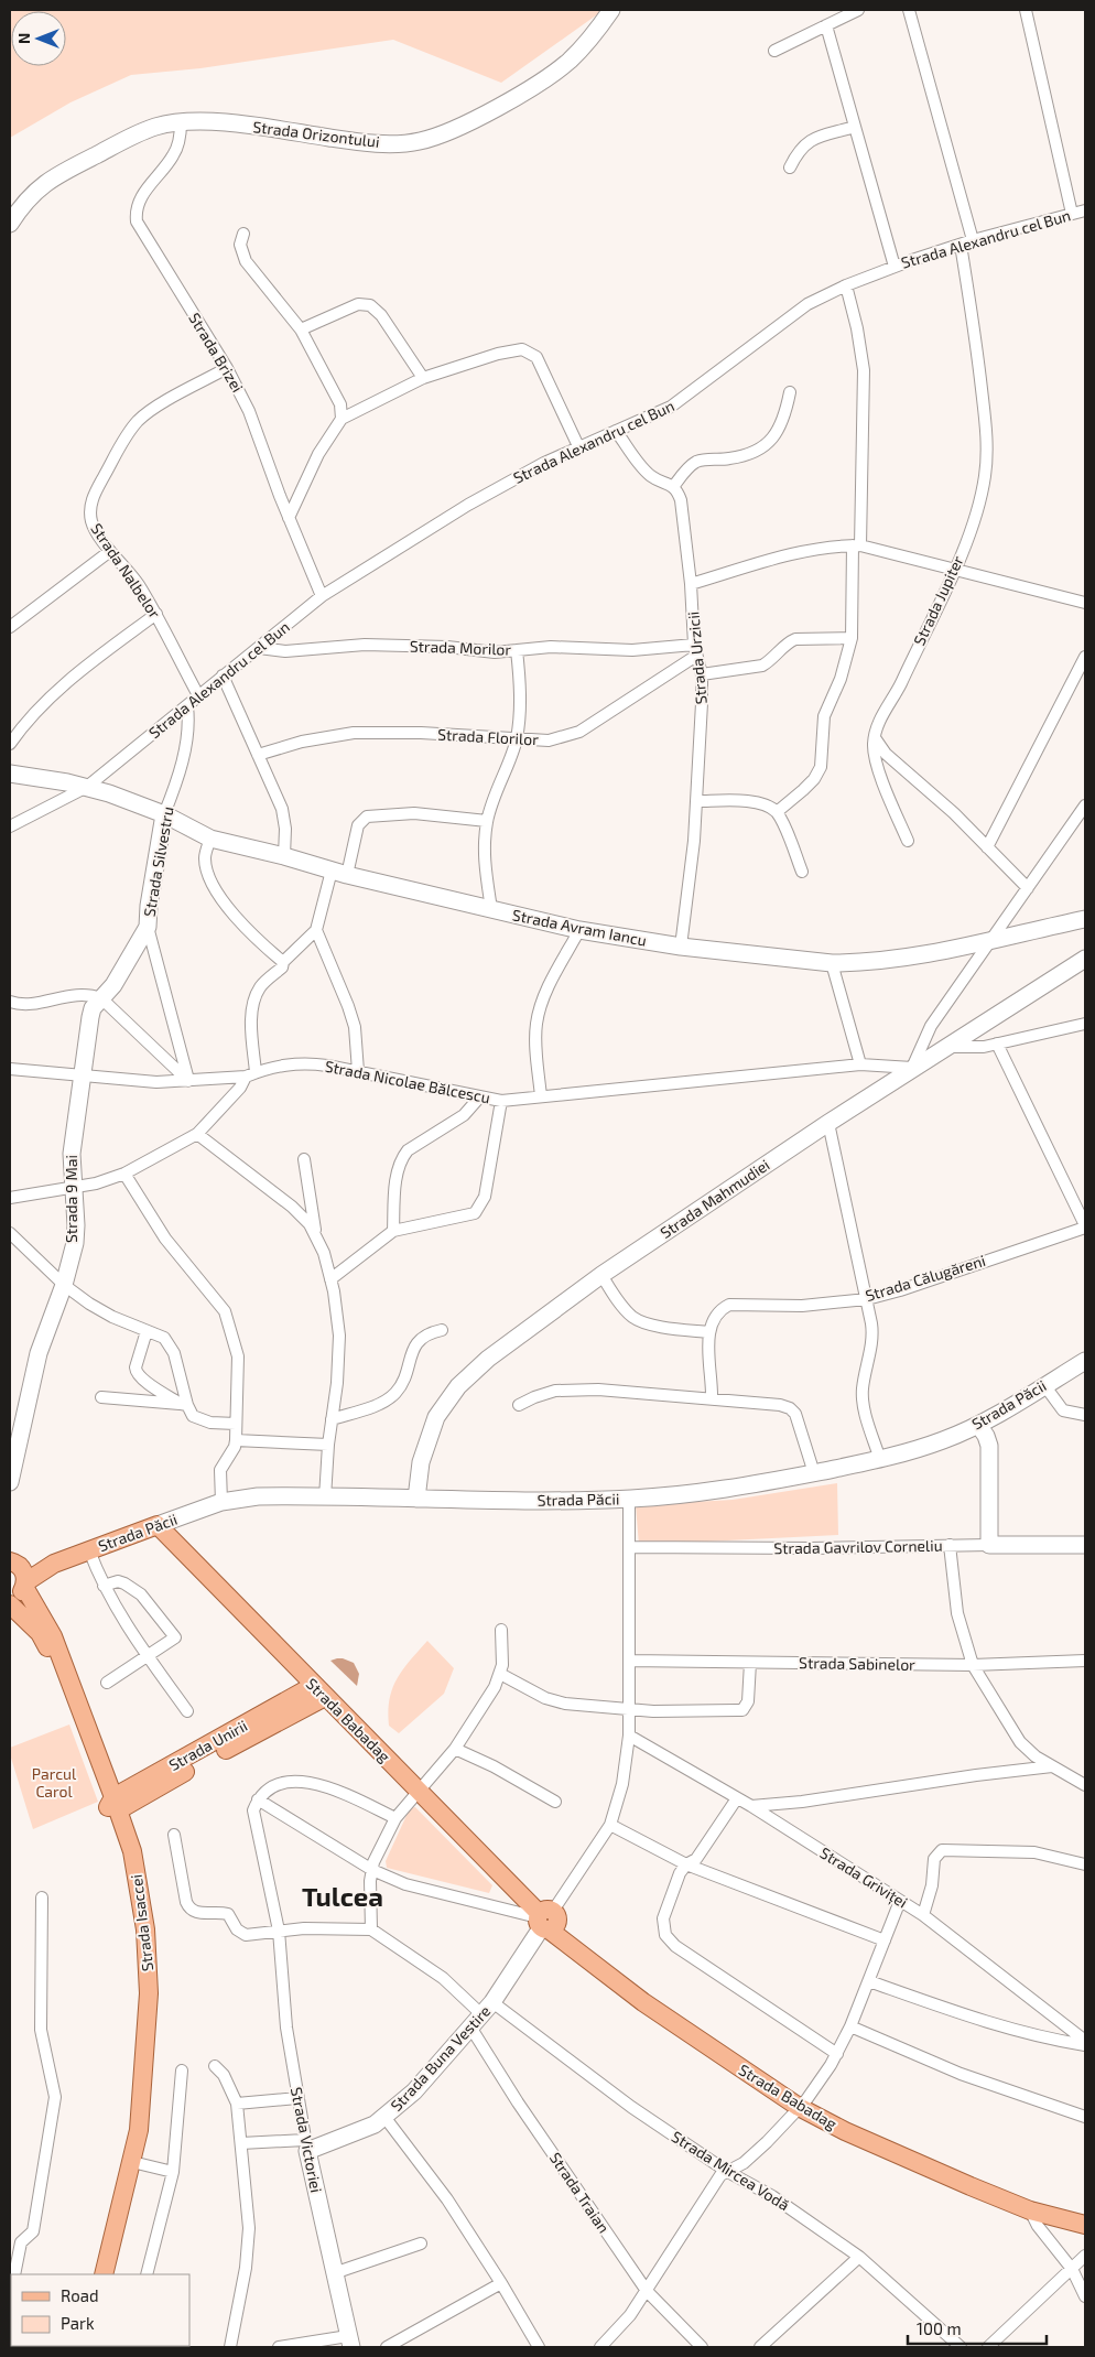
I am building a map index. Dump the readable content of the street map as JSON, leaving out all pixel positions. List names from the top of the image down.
{
  "streets": {
    "main road": [
      "Strada Păcii",
      "Strada Babadag",
      "Strada Unirii",
      "Strada Isaccei"
    ],
    "street": [
      "Strada Orizontului",
      "Strada Alexandru cel Bun",
      "Strada Brizei",
      "Strada Nalbelor",
      "Strada Jupiter",
      "Strada Morilor",
      "Strada Urzicii",
      "Strada Florilor",
      "Strada Silvestru",
      "Strada Avram Iancu",
      "Strada Nicolae Bălcescu",
      "Strada 9 Mai",
      "Strada Mahmudiei",
      "Strada Călugăreni",
      "Strada Gavrilov Corneliu",
      "Strada Sabinelor",
      "Strada Griviței",
      "Strada Buna Vestire",
      "Strada Victoriei",
      "Strada Mircea Vodă",
      "Strada Traian"
    ]
  },
  "crossings": [
    ["Strada Orizontului", "Strada Brizei"],
    ["Strada Alexandru cel Bun", "Strada Brizei"],
    ["Strada Alexandru cel Bun", "Strada Nalbelor"],
    ["Strada Alexandru cel Bun", "Strada Jupiter"],
    ["Strada Alexandru cel Bun", "Strada Morilor"],
    ["Strada Alexandru cel Bun", "Strada Silvestru"],
    ["Strada Alexandru cel Bun", "Strada Avram Iancu"],
    ["Strada Brizei", "Strada Nalbelor"],
    ["Strada Morilor", "Strada Urzicii"],
    ["Strada Morilor", "Strada Florilor"],
    ["Strada Urzicii", "Strada Florilor"],
    ["Strada Urzicii", "Strada Avram Iancu"],
    ["Strada Silvestru", "Strada Avram Iancu"],
    ["Strada Silvestru", "Strada Nicolae Bălcescu"],
    ["Strada Silvestru", "Strada 9 Mai"],
    ["Strada Nicolae Bălcescu", "Strada 9 Mai"],
    ["Strada Nicolae Bălcescu", "Strada Mahmudiei"],
    ["Strada Mahmudiei", "Strada Păcii"],
    ["Strada Păcii", "Strada Babadag"],
    ["Strada Păcii", "Strada Isaccei"],
    ["Strada Babadag", "Strada Unirii"],
    ["Strada Babadag", "Strada Buna Vestire"],
    ["Strada Unirii", "Strada Isaccei"],
    ["Strada Buna Vestire", "Strada Victoriei"],
    ["Strada Buna Vestire", "Strada Mircea Vodă"],
    ["Strada Buna Vestire", "Strada Traian"]
  ],
  "districts": ["Tulcea"],
  "parks": ["Parcul Carol"],
  "legend": ["Road", "Park"],
  "scale_bar": "100 m",
  "north": "left"
}
